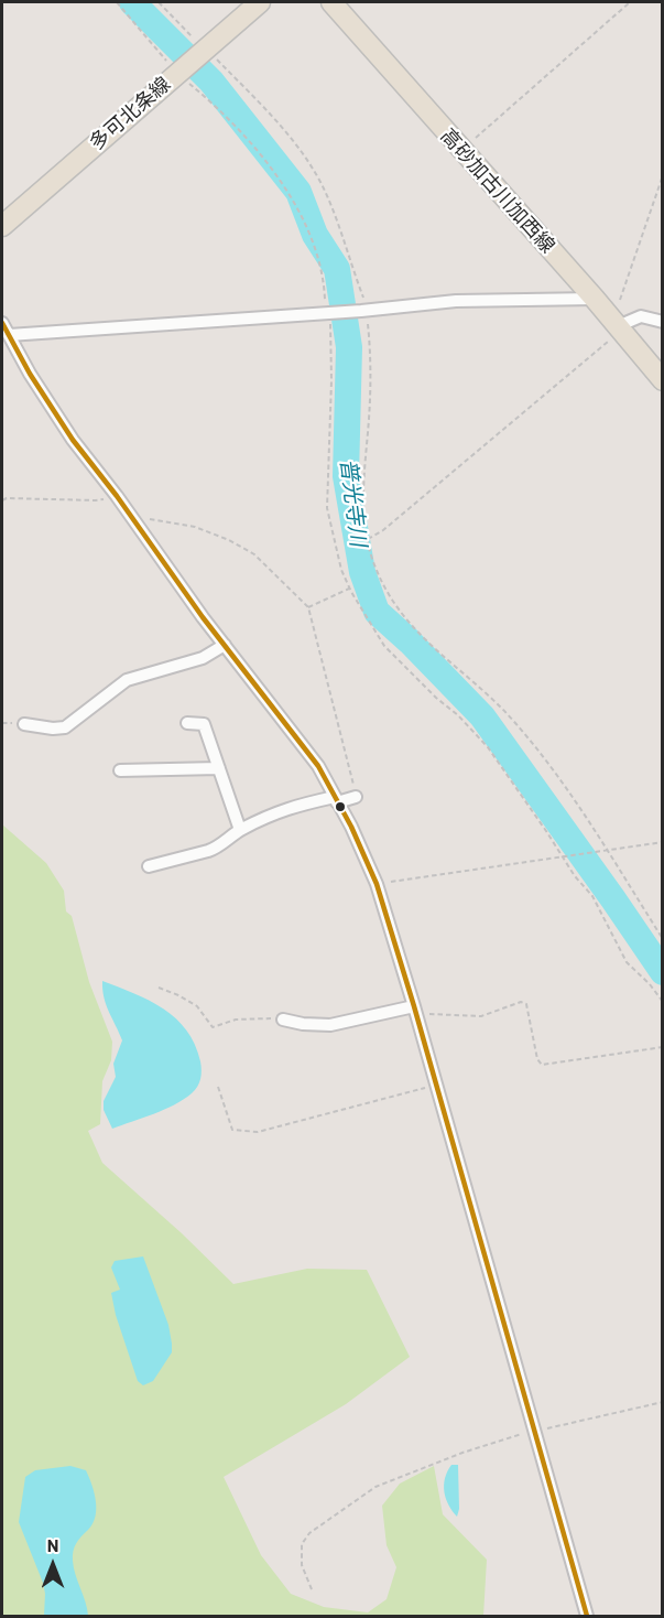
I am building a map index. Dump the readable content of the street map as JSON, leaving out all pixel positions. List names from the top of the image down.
{
  "streets": {
    "main road": ["多可北条線", "高砂加古川加西線"]
  },
  "water": ["普光寺川"],
  "north": "top"
}
